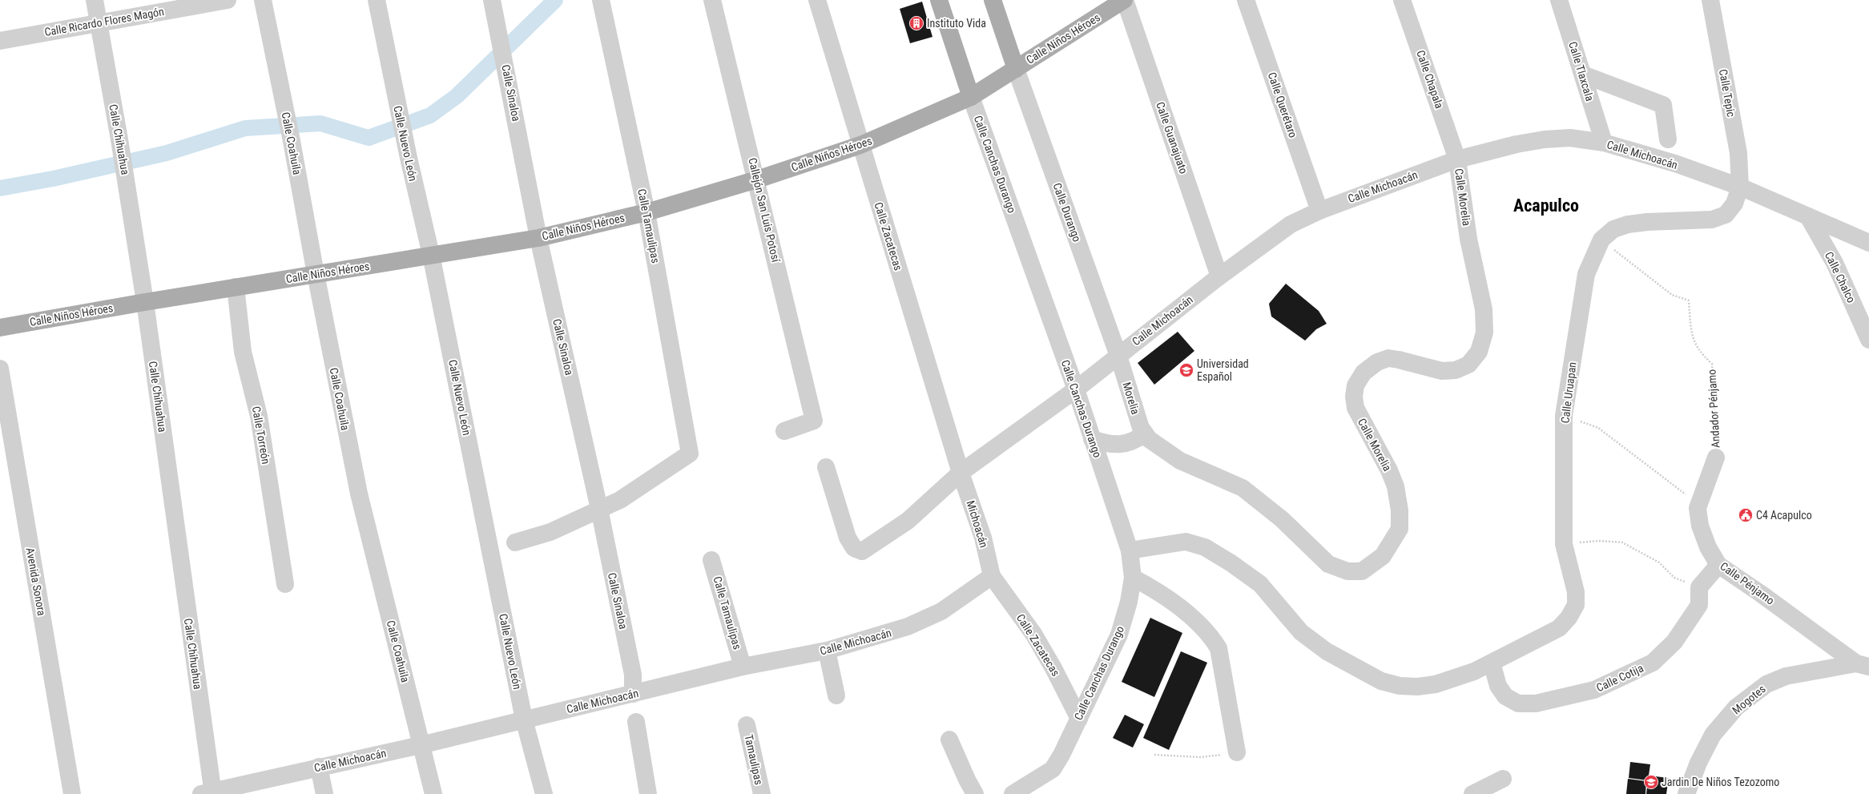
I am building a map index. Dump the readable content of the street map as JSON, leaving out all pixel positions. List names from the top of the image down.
{
  "streets": {
    "main road": ["Calle Niños Héroes", "Calle Canchas Durango"],
    "street": [
      "Calle Ricardo Flores Magón",
      "Calle Tlaxcala",
      "Calle Chapala",
      "Calle Sinaloa",
      "Calle Tepic",
      "Calle Querétaro",
      "Calle Guanajuato",
      "Calle Chihuahua",
      "Calle Coahuila",
      "Calle Nuevo León",
      "Calle Michoacán",
      "Calle Morelia",
      "Callejón San Luis Potosí",
      "Calle Durango",
      "Calle Tamaulipas",
      "Calle Zacatecas",
      "Calle Chalco",
      "Calle Uruapan",
      "Morelia",
      "Calle Torreón",
      "Michoacán",
      "Avenida Sonora",
      "Calle Pénjamo",
      "Calle Cotija",
      "Mogotes",
      "Tamaulipas"
    ],
    "path": ["Andador Pénjamo"]
  },
  "crossings": [
    ["Calle Ricardo Flores Magón", "Calle Chihuahua"],
    ["Calle Niños Héroes", "Calle Sinaloa"],
    ["Calle Niños Héroes", "Calle Guanajuato"],
    ["Calle Niños Héroes", "Calle Chihuahua"],
    ["Calle Niños Héroes", "Calle Coahuila"],
    ["Calle Niños Héroes", "Calle Nuevo León"],
    ["Calle Niños Héroes", "Calle Canchas Durango"],
    ["Calle Niños Héroes", "Callejón San Luis Potosí"],
    ["Calle Niños Héroes", "Calle Durango"],
    ["Calle Niños Héroes", "Calle Tamaulipas"],
    ["Calle Niños Héroes", "Calle Zacatecas"],
    ["Calle Niños Héroes", "Calle Torreón"],
    ["Calle Tlaxcala", "Calle Michoacán"],
    ["Calle Chapala", "Calle Michoacán"],
    ["Calle Chapala", "Calle Morelia"],
    ["Calle Sinaloa", "Calle Michoacán"],
    ["Calle Sinaloa", "Calle Tamaulipas"],
    ["Calle Tepic", "Calle Michoacán"],
    ["Calle Tepic", "Calle Uruapan"],
    ["Calle Querétaro", "Calle Michoacán"],
    ["Calle Guanajuato", "Calle Michoacán"],
    ["Calle Chihuahua", "Calle Michoacán"],
    ["Calle Coahuila", "Calle Michoacán"],
    ["Calle Nuevo León", "Calle Michoacán"],
    ["Calle Michoacán", "Calle Canchas Durango"],
    ["Calle Michoacán", "Calle Morelia"],
    ["Calle Michoacán", "Calle Durango"],
    ["Calle Michoacán", "Calle Tamaulipas"],
    ["Calle Michoacán", "Calle Zacatecas"],
    ["Calle Michoacán", "Calle Chalco"],
    ["Calle Michoacán", "Calle Uruapan"],
    ["Calle Michoacán", "Morelia"],
    ["Calle Michoacán", "Michoacán"],
    ["Calle Canchas Durango", "Calle Zacatecas"],
    ["Calle Canchas Durango", "Calle Uruapan"],
    ["Calle Morelia", "Morelia"],
    ["Calle Durango", "Morelia"],
    ["Calle Zacatecas", "Michoacán"],
    ["Calle Uruapan", "Andador Pénjamo"],
    ["Calle Uruapan", "Calle Cotija"],
    ["Andador Pénjamo", "Calle Pénjamo"],
    ["Calle Pénjamo", "Mogotes"]
  ],
  "districts": ["Acapulco"],
  "places": {
    "building": ["Instituto Vida"],
    "school or university": ["Universidad Español", "Jardin De Niños Tezozomo"],
    "public building": ["C4 Acapulco"]
  }
}
